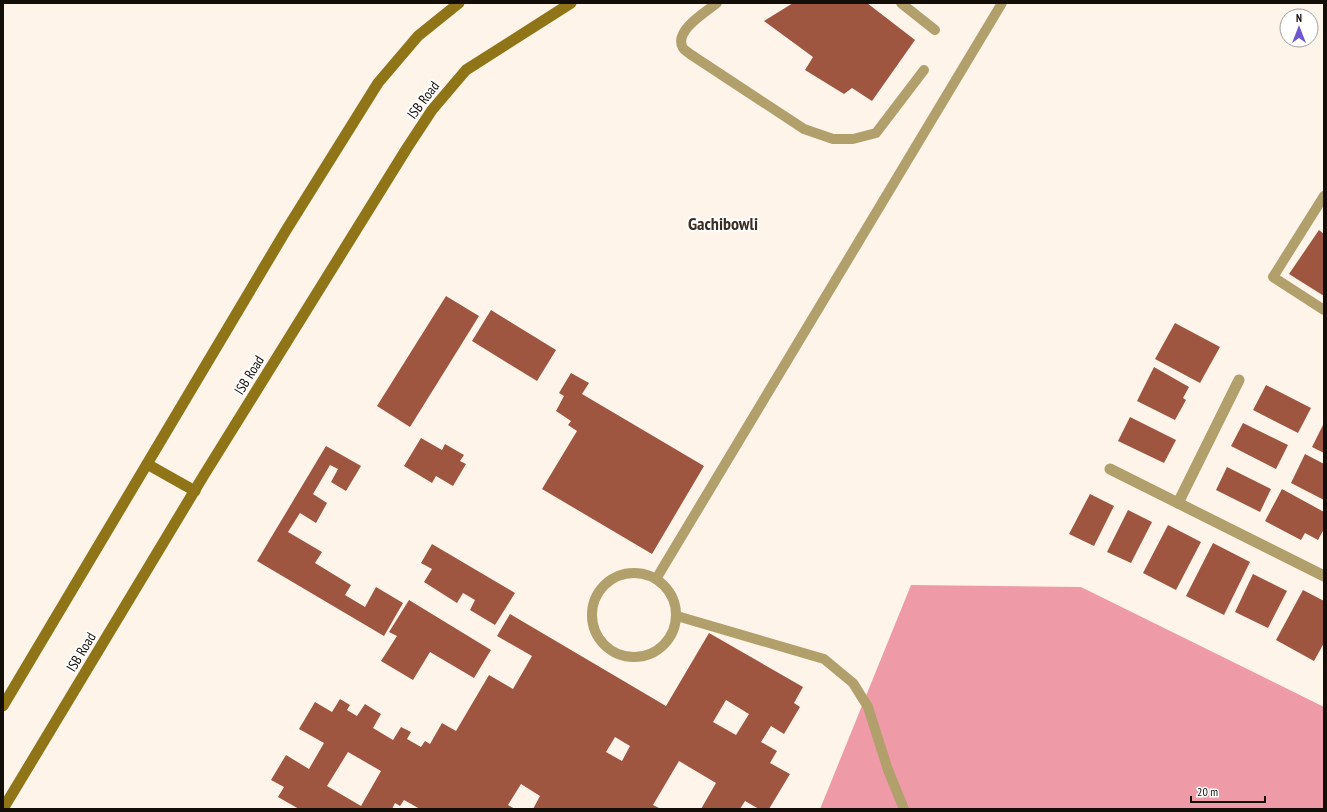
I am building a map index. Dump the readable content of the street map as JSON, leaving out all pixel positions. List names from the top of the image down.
{
  "streets": {
    "main road": ["ISB Road"]
  },
  "districts": ["Gachibowli"],
  "scale_bar": "20 m",
  "north": "top"
}
